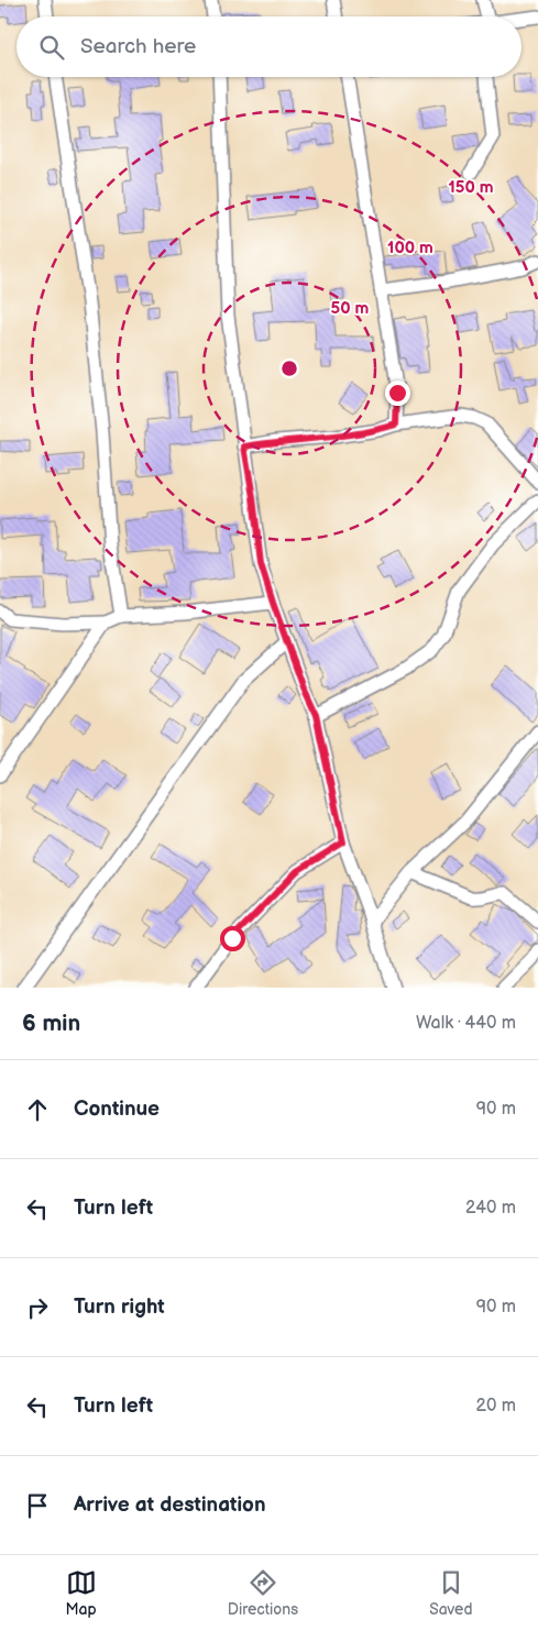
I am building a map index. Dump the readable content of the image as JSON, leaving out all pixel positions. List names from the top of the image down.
{
  "page": {
    "search": "Search here",
    "heading": ["6 min", "Walk · 440 m"],
    "list": [
      ["Continue", "90 m"],
      ["Turn left", "240 m"],
      ["Turn right", "90 m"],
      ["Turn left", "20 m"],
      "Arrive at destination"
    ],
    "nav": ["Map", "Directions", "Saved"]
  },
  "rings": ["150 m", "100 m", "50 m"]
}
